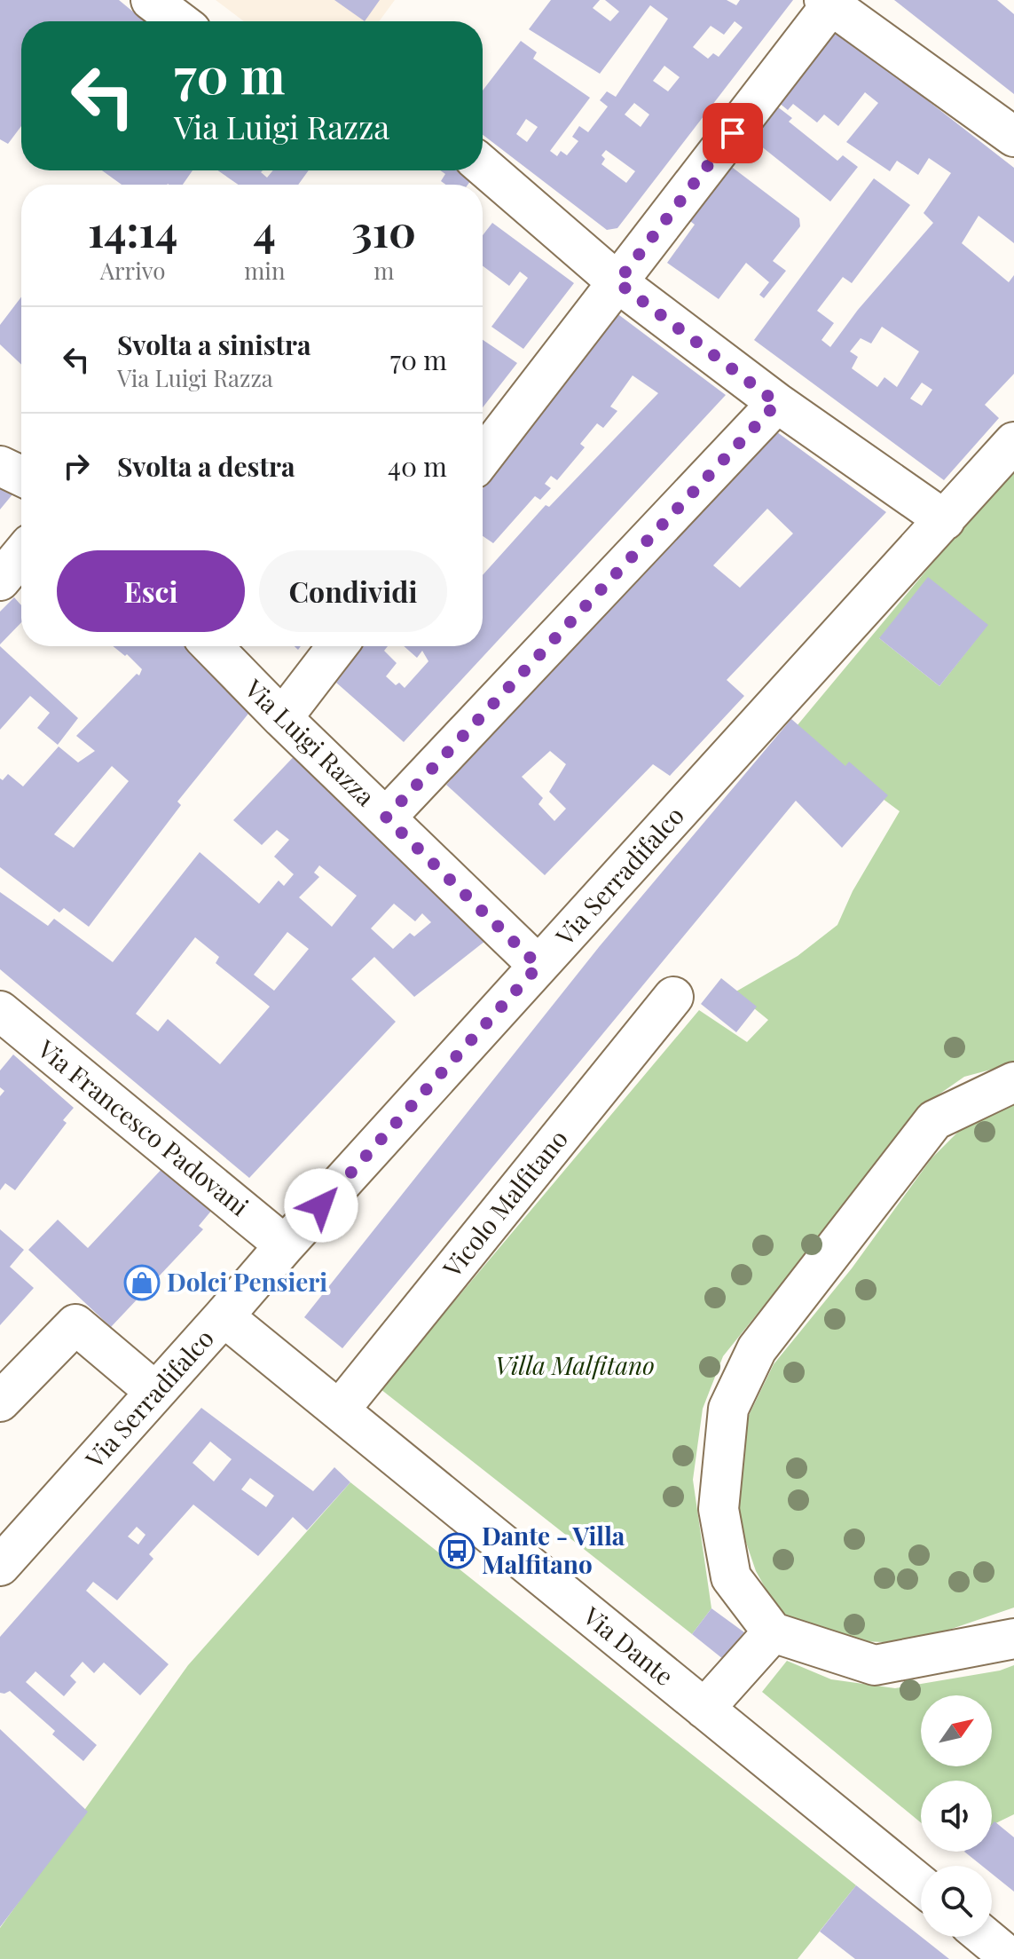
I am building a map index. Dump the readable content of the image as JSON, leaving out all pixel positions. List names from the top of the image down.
{
  "streets": {
    "street": [
      "Via Luigi Razza",
      "Via Serradifalco",
      "Via Francesco Padovani",
      "Vicolo Malfitano",
      "Via Dante"
    ]
  },
  "crossings": [
    ["Via Luigi Razza", "Via Serradifalco"],
    ["Via Serradifalco", "Via Francesco Padovani"],
    ["Via Serradifalco", "Via Dante"],
    ["Vicolo Malfitano", "Via Dante"]
  ],
  "parks": ["Villa Malfitano"],
  "places": {
    "shop": ["Dolci Pensieri"],
    "bus stop": ["Dante - Villa Malfitano"]
  },
  "north": "top right",
  "page": {
    "turn": ["70 m", "Via Luigi Razza"],
    "eta": [
      "14:14",
      "Arrivo",
      "4",
      "min",
      "310",
      "m"
    ],
    "list": [
      {
        "name": "Svolta a sinistra",
        "note": "Via Luigi Razza",
        "value": "70 m"
      },
      {
        "name": "Svolta a destra",
        "value": "40 m"
      }
    ],
    "buttons": ["Esci", "Condividi"]
  }
}
